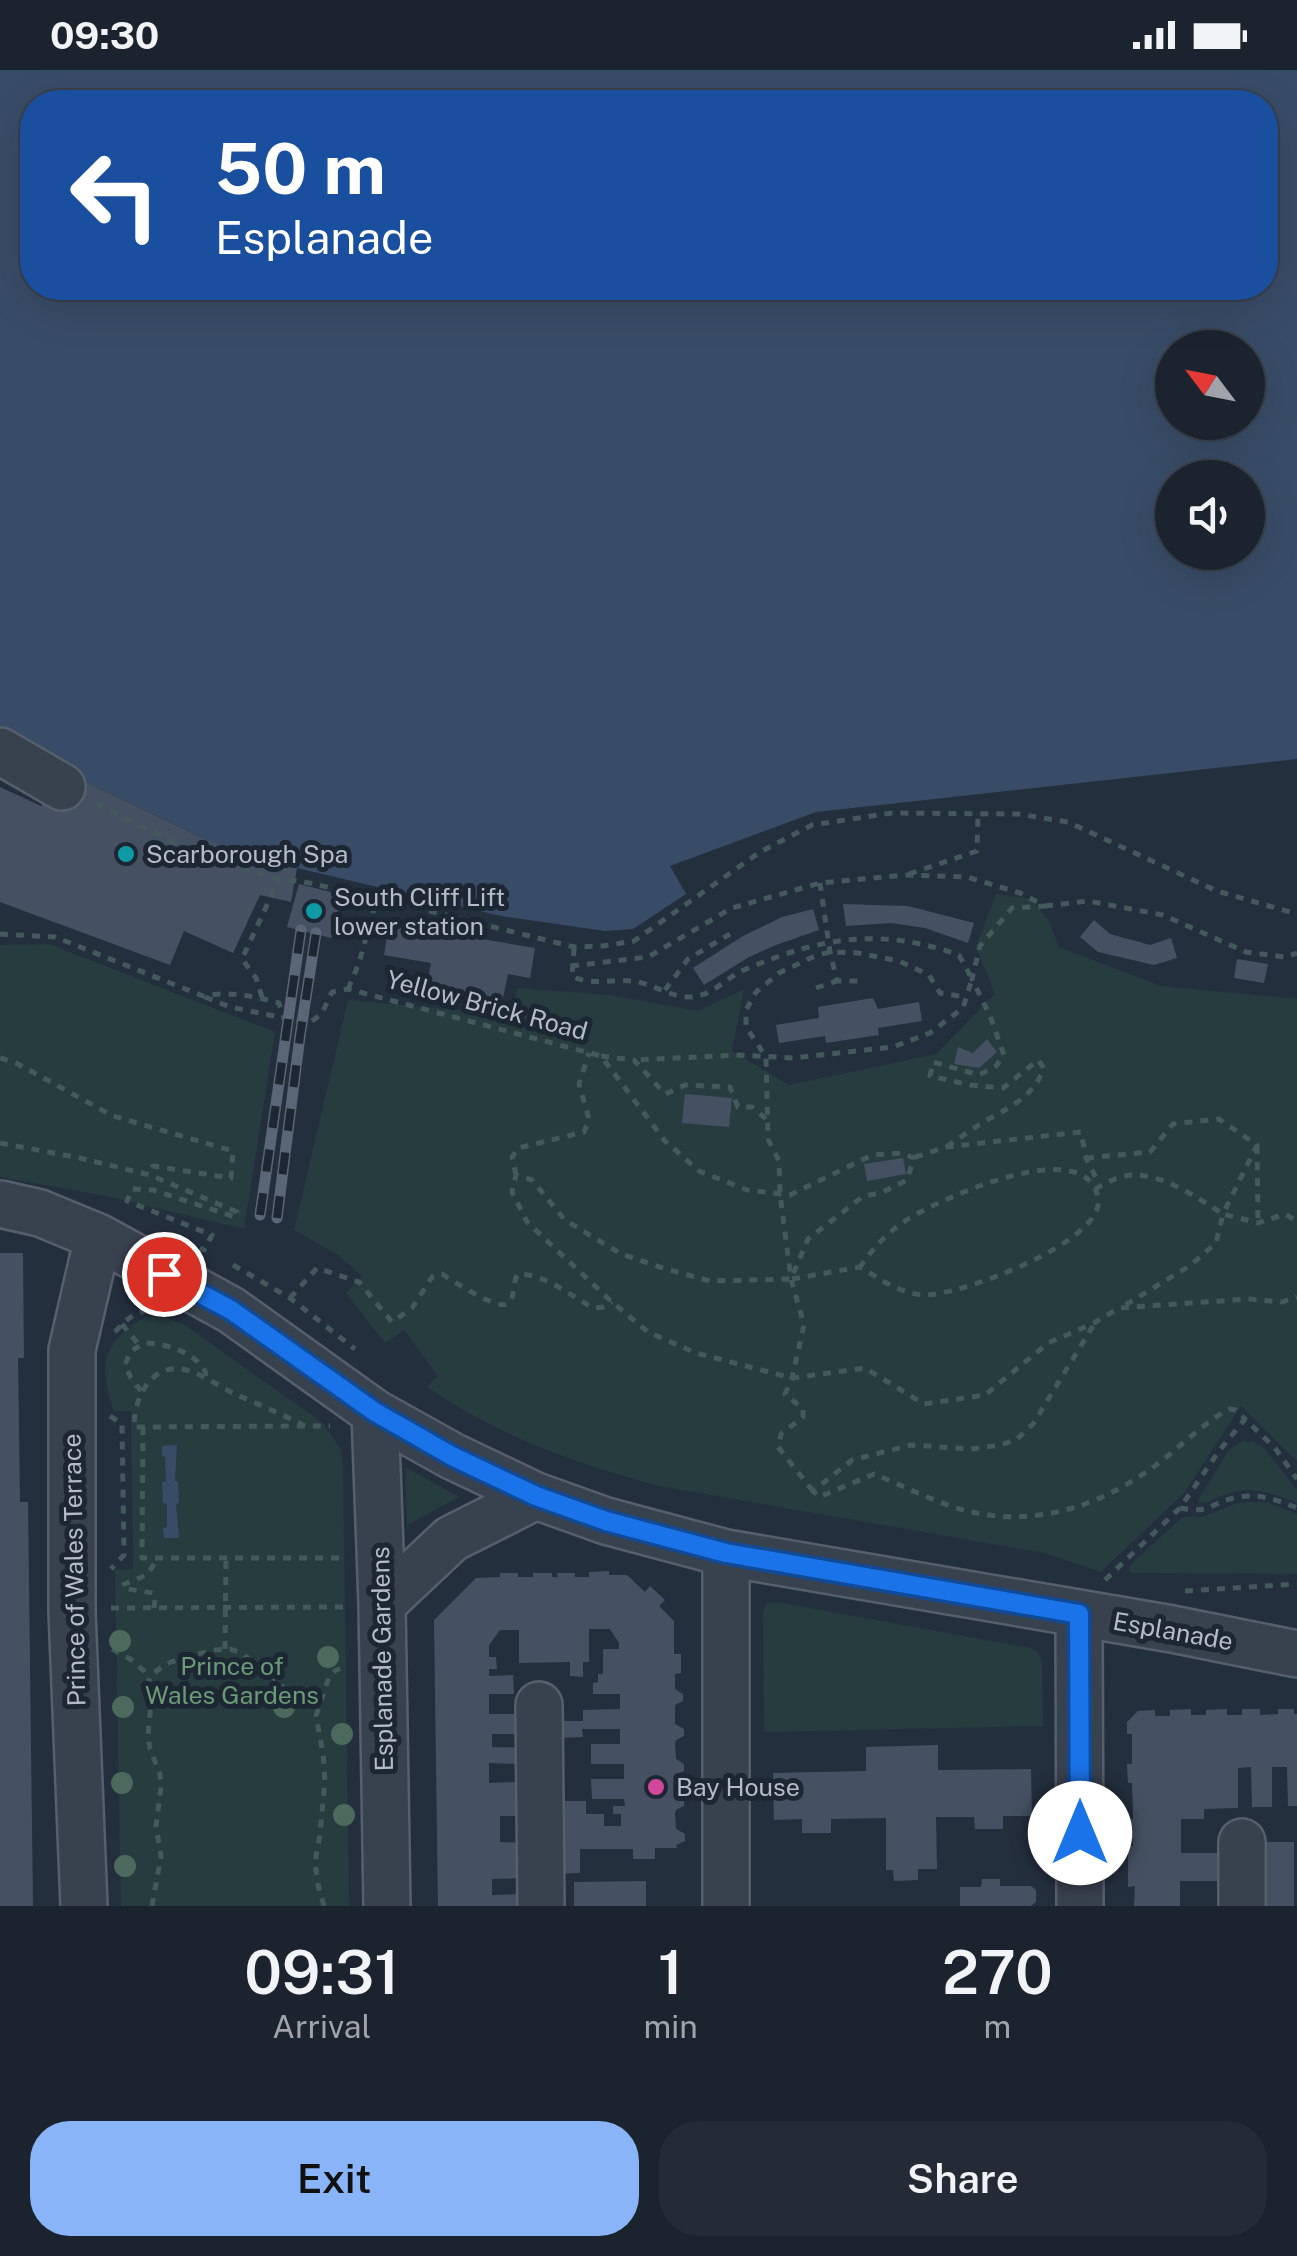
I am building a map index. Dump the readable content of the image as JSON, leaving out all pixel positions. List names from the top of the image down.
{
  "streets": {
    "street": ["Prince of Wales Terrace", "Esplanade", "Esplanade Gardens"],
    "path": ["Yellow Brick Road"]
  },
  "crossings": [
    ["Prince of Wales Terrace", "Esplanade"],
    ["Esplanade", "Esplanade Gardens"]
  ],
  "parks": ["Prince of Wales Gardens"],
  "places": ["Scarborough Spa", "South Cliff Lift lower station", "Bay House"],
  "north": "top left",
  "page": {
    "status": "09:30",
    "turn": ["50 m", "Esplanade"],
    "eta": [
      "09:31",
      "Arrival",
      "1",
      "min",
      "270",
      "m"
    ],
    "buttons": ["Exit", "Share"]
  }
}
